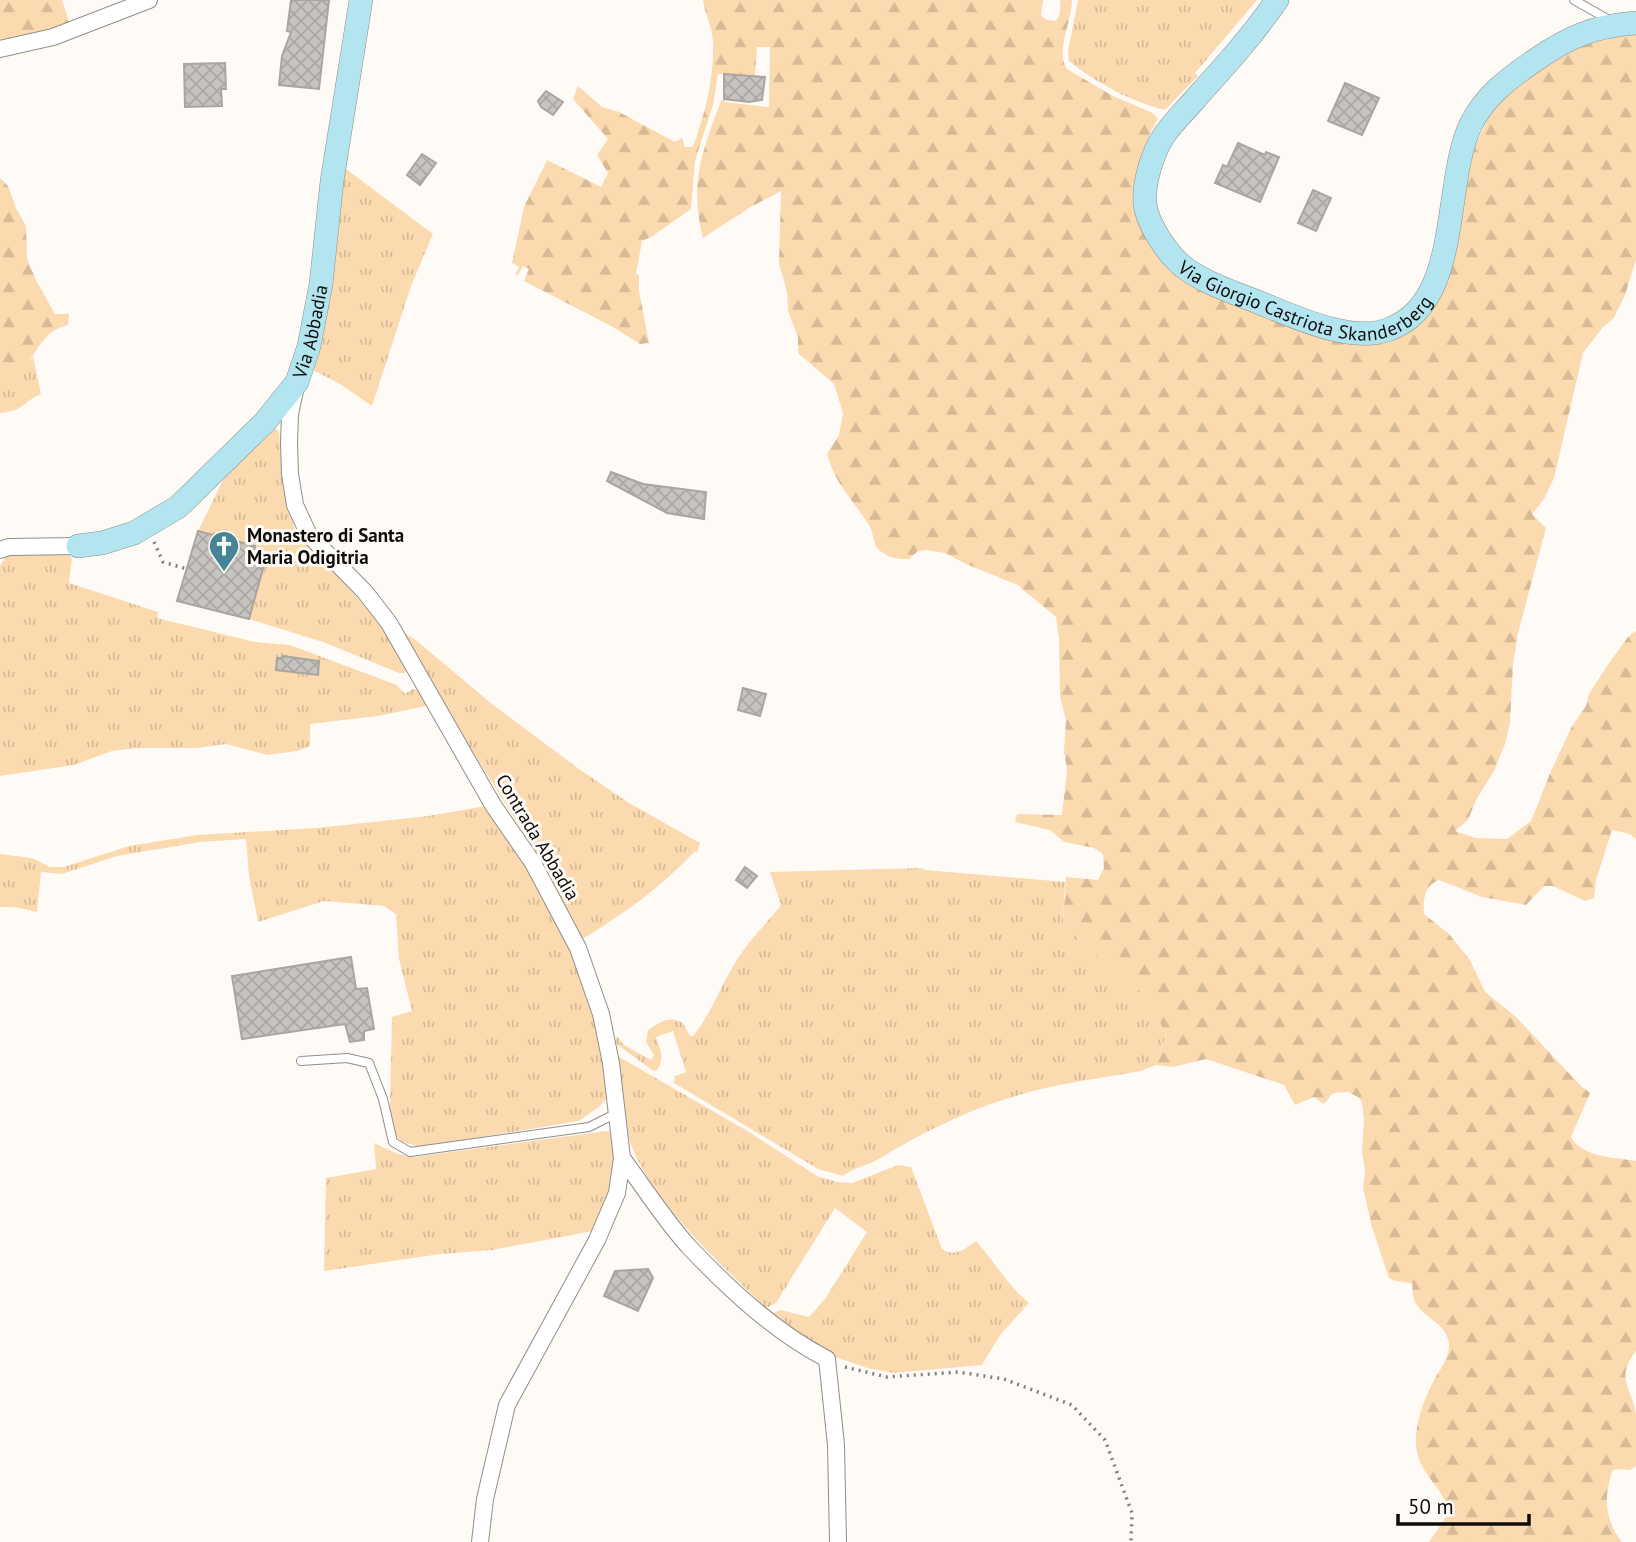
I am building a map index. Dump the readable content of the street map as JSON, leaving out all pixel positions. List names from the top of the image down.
{
  "streets": {
    "street": ["Via Giorgio Castriota Skanderberg", "Via Abbadia", "Contrada Abbadia"]
  },
  "crossings": [
    ["Via Abbadia", "Contrada Abbadia"]
  ],
  "places": {
    "church": ["Monastero di Santa Maria Odigitria"]
  },
  "scale_bar": "50 m"
}
